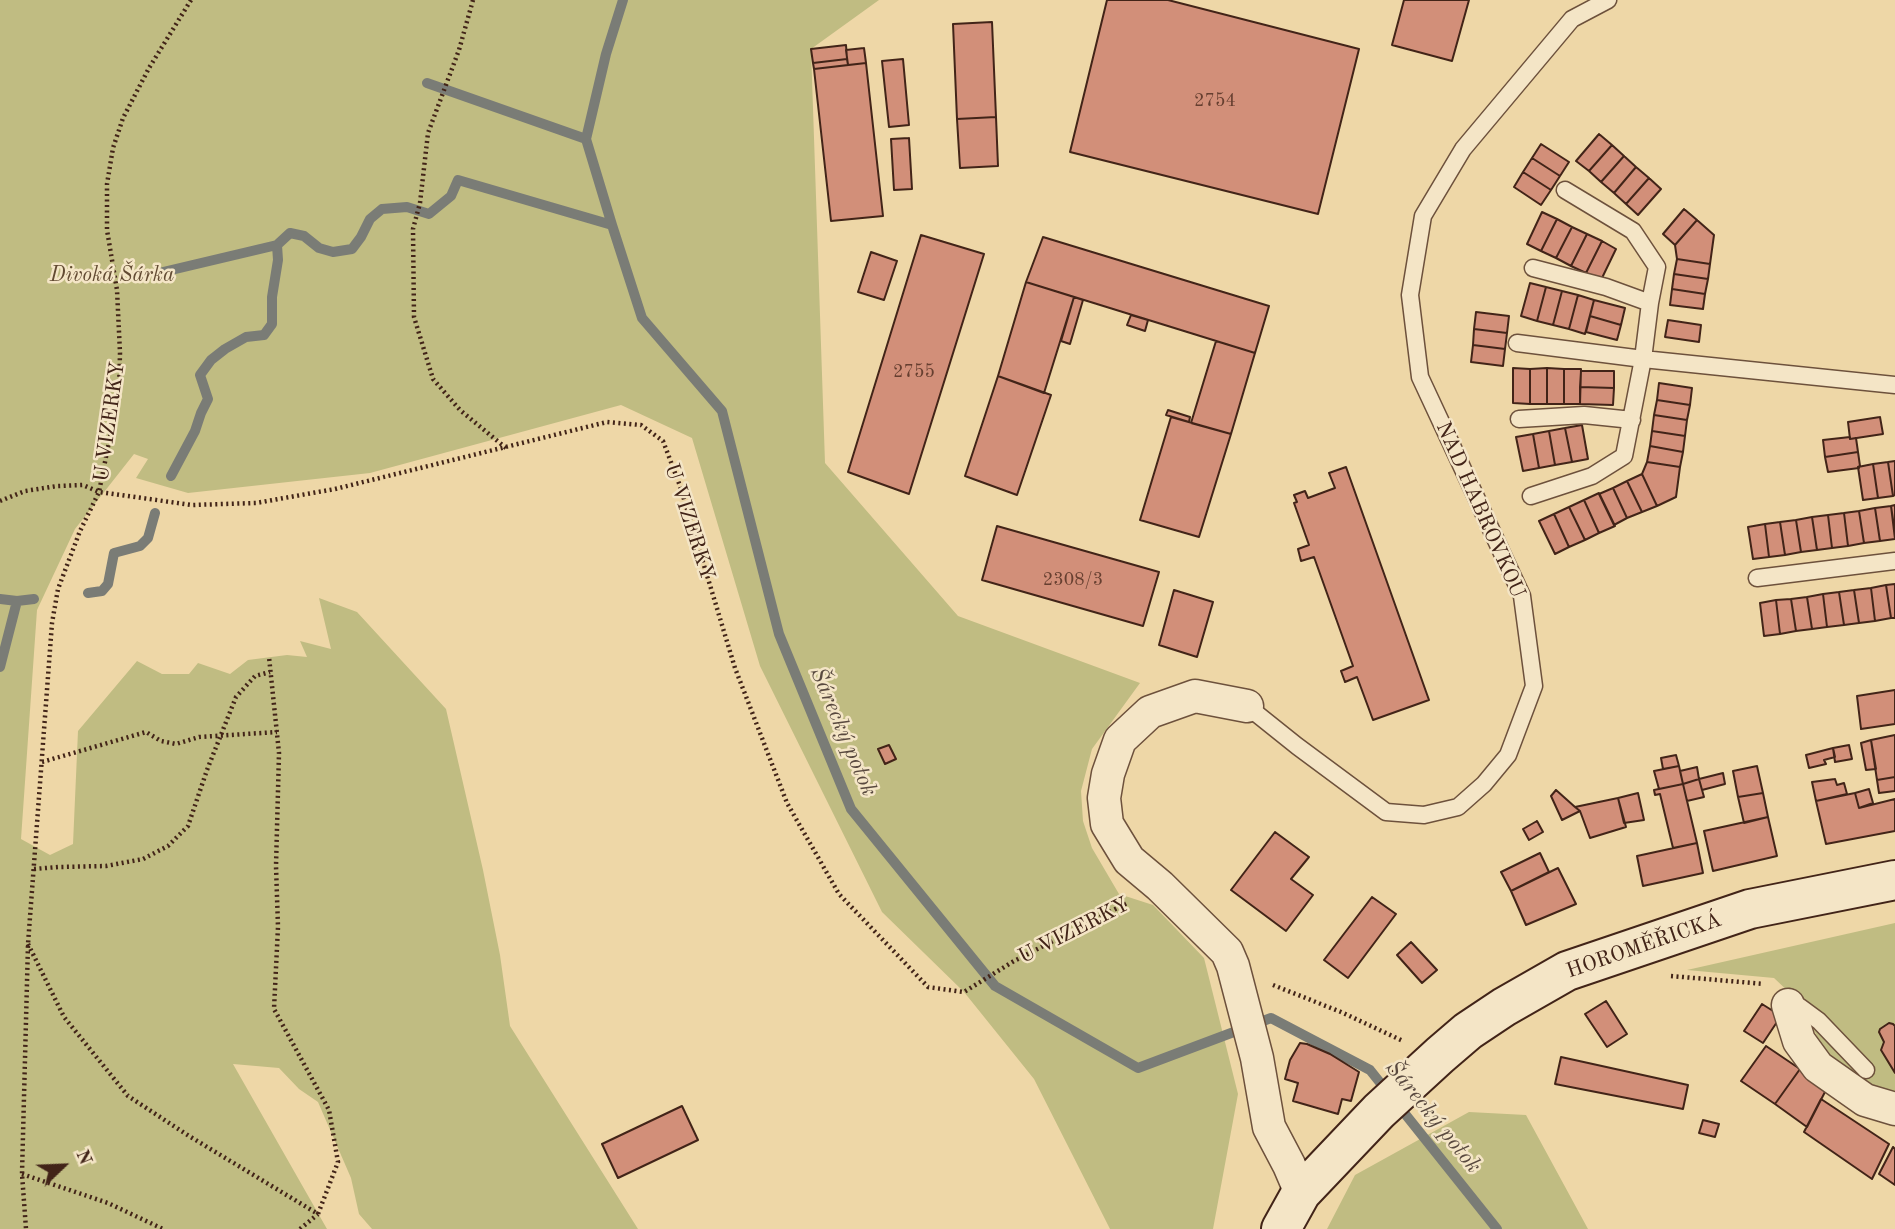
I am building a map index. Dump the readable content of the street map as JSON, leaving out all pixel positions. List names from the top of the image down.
{
  "streets": {
    "main road": ["HOROMĚŘICKÁ"],
    "street": ["NAD HABROVKOU"],
    "path": ["U VIZERKY"]
  },
  "crossings": [
    ["U VIZERKY", "NAD HABROVKOU"]
  ],
  "water": ["Šárecký potok"],
  "parks": ["Divoká Šárka"],
  "house_numbers": ["2754", "2755", "2308/3"],
  "north": "top right"
}
